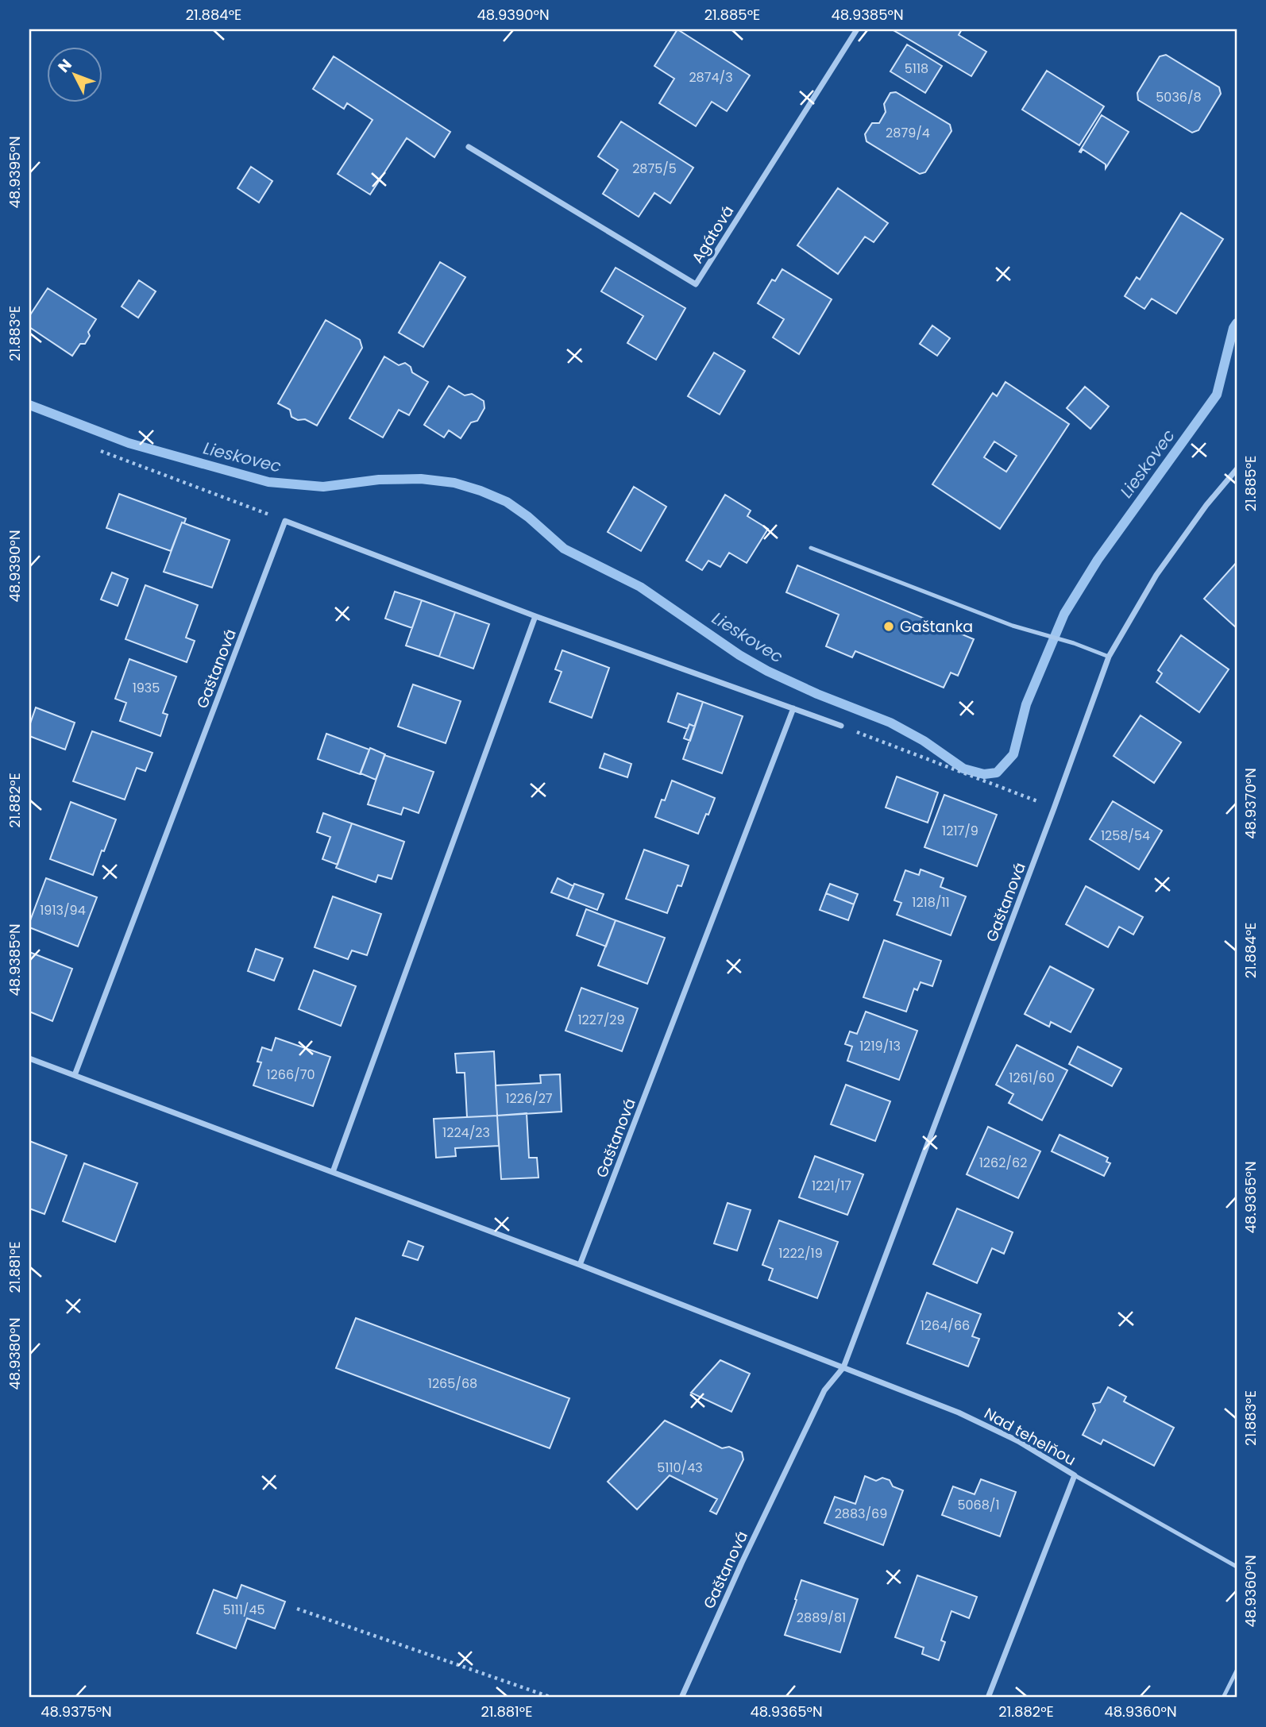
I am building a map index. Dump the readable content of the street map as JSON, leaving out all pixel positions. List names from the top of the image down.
{
  "streets": {
    "street": ["Agátová", "Gaštanová", "Nad tehelňou"]
  },
  "crossings": [
    ["Gaštanová", "Nad tehelňou"]
  ],
  "water": ["Lieskovec"],
  "places": ["Gaštanka"],
  "house_numbers": [
    "5118",
    "2874/3",
    "5036/8",
    "2879/4",
    "2875/5",
    "1935",
    "1217/9",
    "1258/54",
    "1218/11",
    "1913/94",
    "1227/29",
    "1219/13",
    "1266/70",
    "1261/60",
    "1226/27",
    "1224/23",
    "1262/62",
    "1221/17",
    "1222/19",
    "1264/66",
    "1265/68",
    "5110/43",
    "5068/1",
    "2883/69",
    "5111/45",
    "2889/81"
  ],
  "north": "top left",
  "coordinates": [
    "21.884°E",
    "48.9390°N",
    "21.885°E",
    "48.9385°N",
    "48.9395°N",
    "21.883°E",
    "21.882°E",
    "48.9370°N",
    "48.9365°N",
    "21.881°E",
    "48.9380°N",
    "48.9360°N",
    "48.9375°N"
  ]
}
